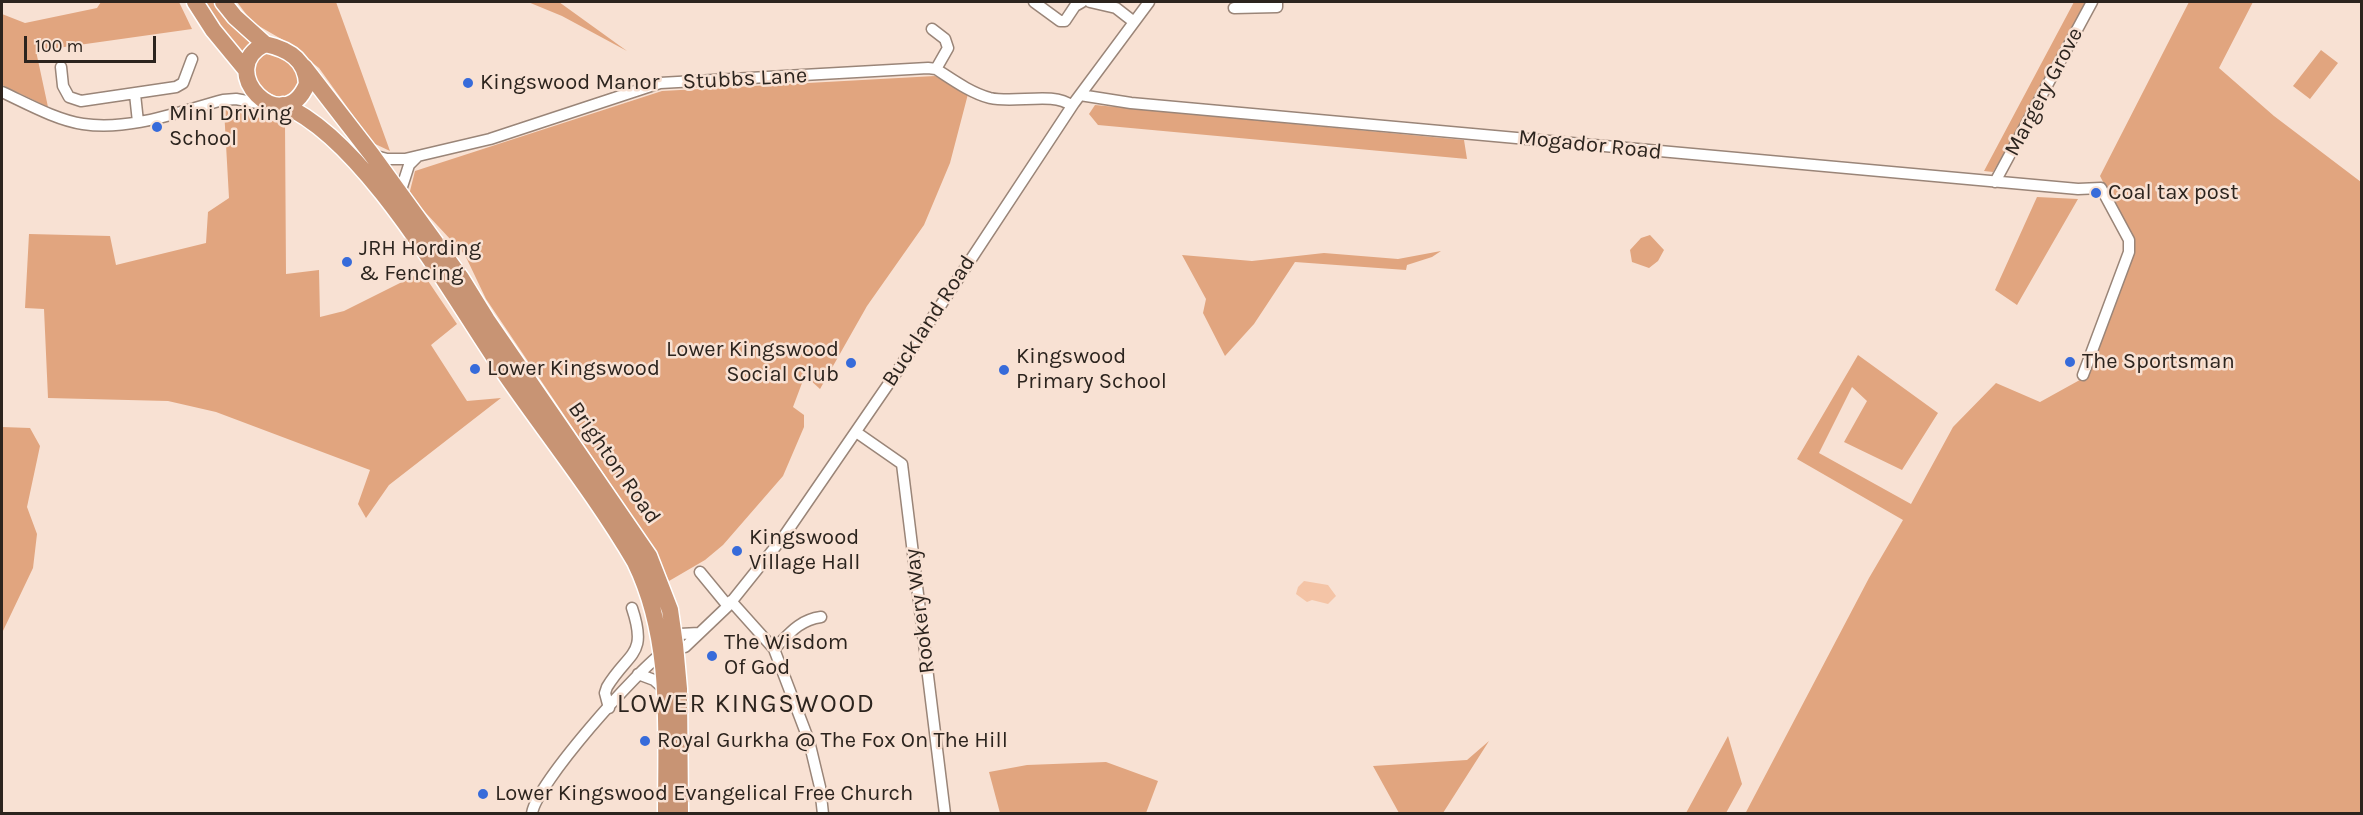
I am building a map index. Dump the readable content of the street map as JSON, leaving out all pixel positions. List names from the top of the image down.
{
  "streets": {
    "highway": ["Brighton Road"],
    "street": [
      "Stubbs Lane",
      "Margery Grove",
      "Mogador Road",
      "Buckland Road",
      "Rookery Way"
    ]
  },
  "crossings": [
    ["Stubbs Lane", "Brighton Road"],
    ["Margery Grove", "Mogador Road"],
    ["Mogador Road", "Buckland Road"],
    ["Buckland Road", "Brighton Road"],
    ["Buckland Road", "Rookery Way"]
  ],
  "districts": ["LOWER KINGSWOOD"],
  "places": [
    "Kingswood Manor",
    "Mini Driving School",
    "Coal tax post",
    "JRH Hording & Fencing",
    "The Sportsman",
    "Lower Kingswood Social Club",
    "Lower Kingswood",
    "Kingswood Primary School",
    "Kingswood Village Hall",
    "The Wisdom Of God",
    "Royal Gurkha @ The Fox On The Hill",
    "Lower Kingswood Evangelical Free Church"
  ],
  "scale_bar": "100 m"
}
